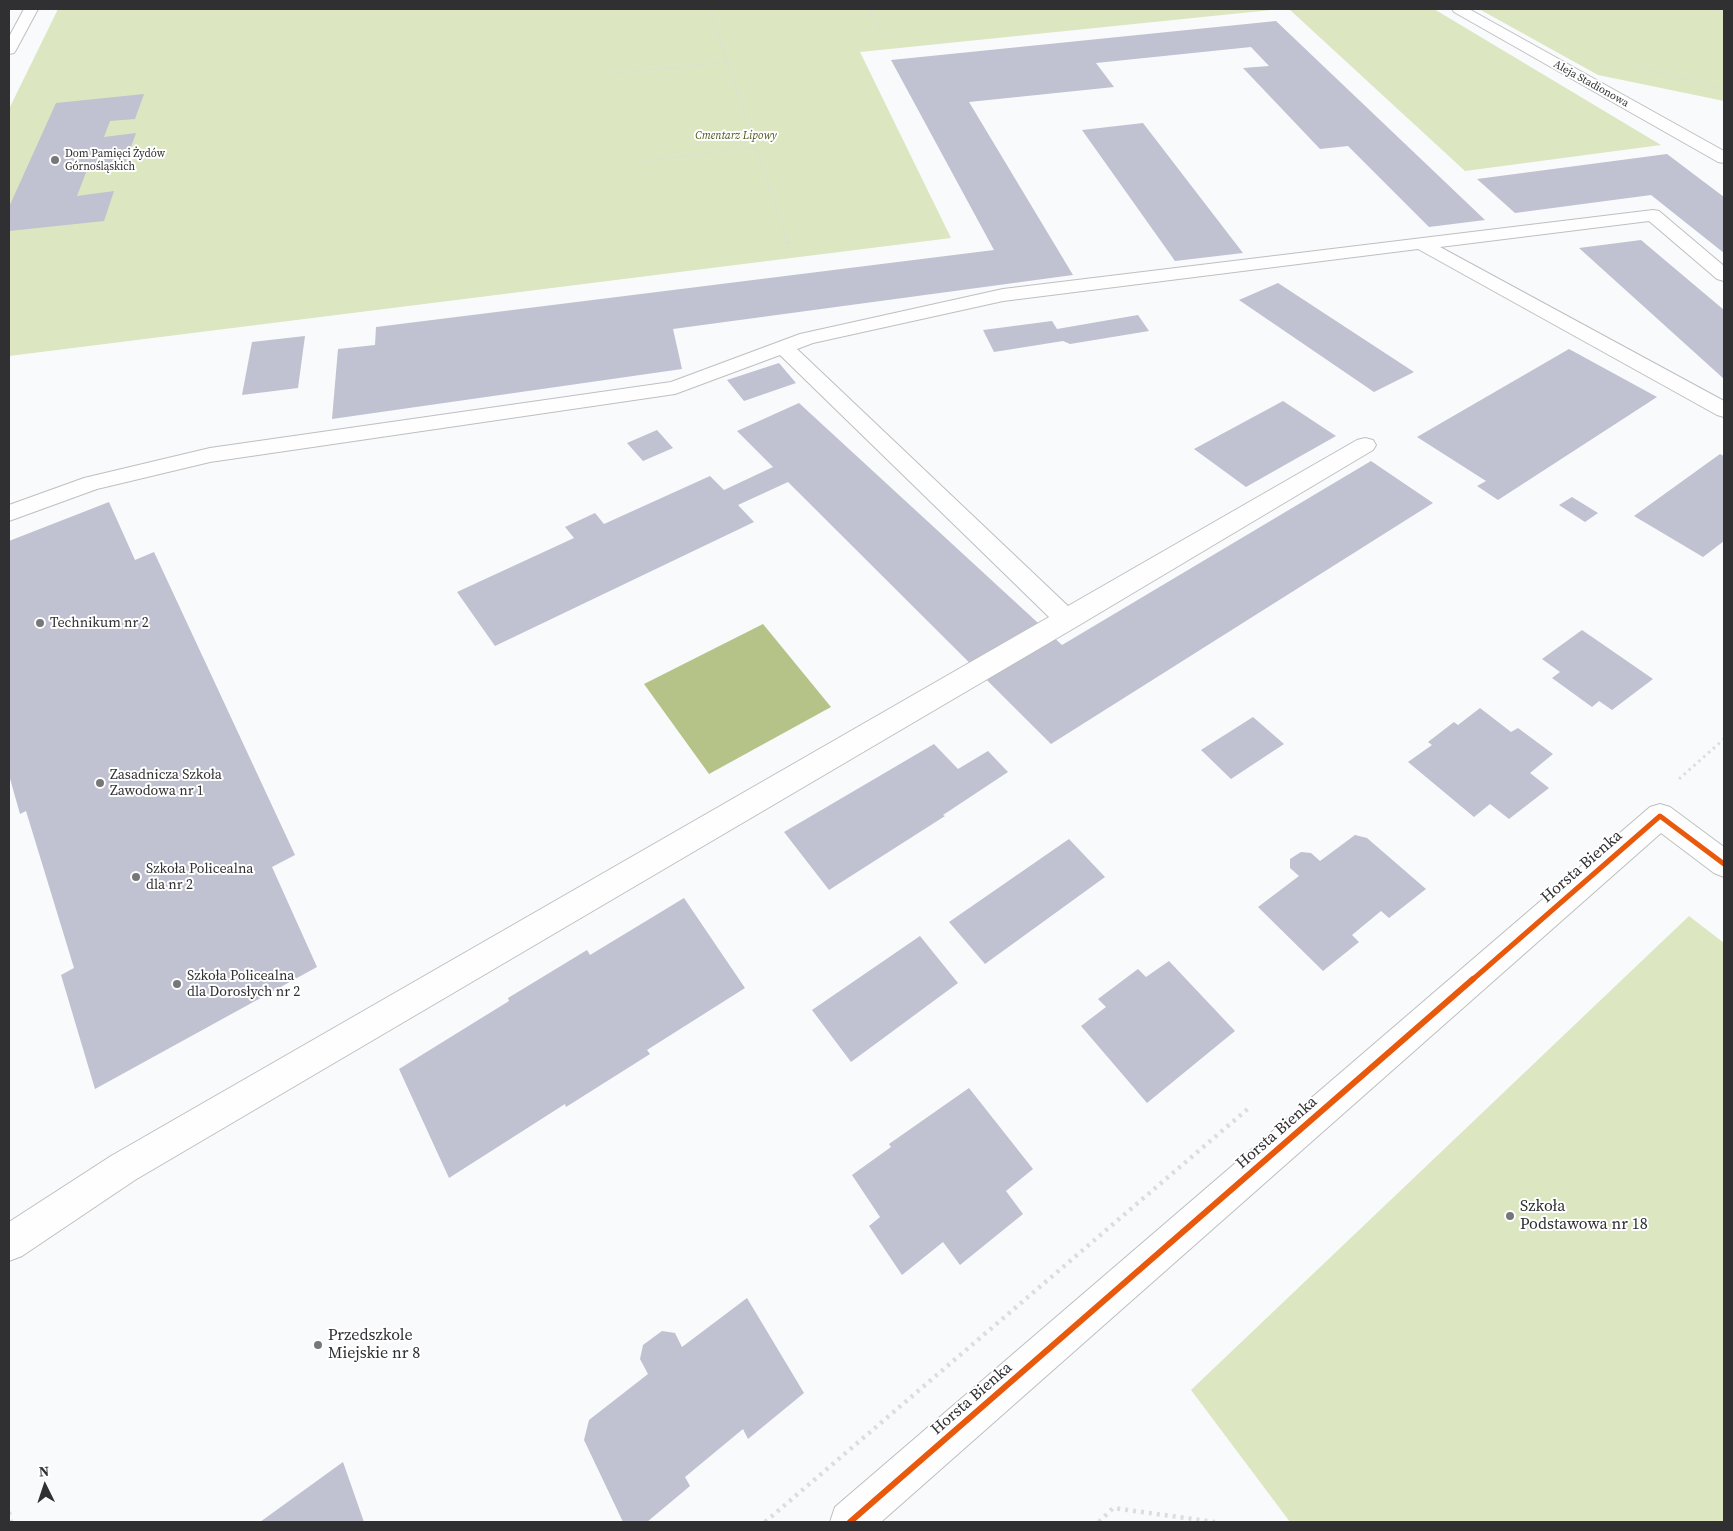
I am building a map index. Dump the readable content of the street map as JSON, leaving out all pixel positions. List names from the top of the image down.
{
  "streets": {
    "street": ["Aleja Stadionowa", "Horsta Bienka"]
  },
  "parks": ["Cmentarz Lipowy"],
  "places": [
    "Dom Pamięci Żydów Górnośląskich",
    "Technikum nr 2",
    "Zasadnicza Szkoła Zawodowa nr 1",
    "Szkoła Policealna dla nr 2",
    "Szkoła Policealna dla Dorosłych nr 2",
    "Szkoła Podstawowa nr 18",
    "Przedszkole Miejskie nr 8"
  ],
  "north": "top"
}
